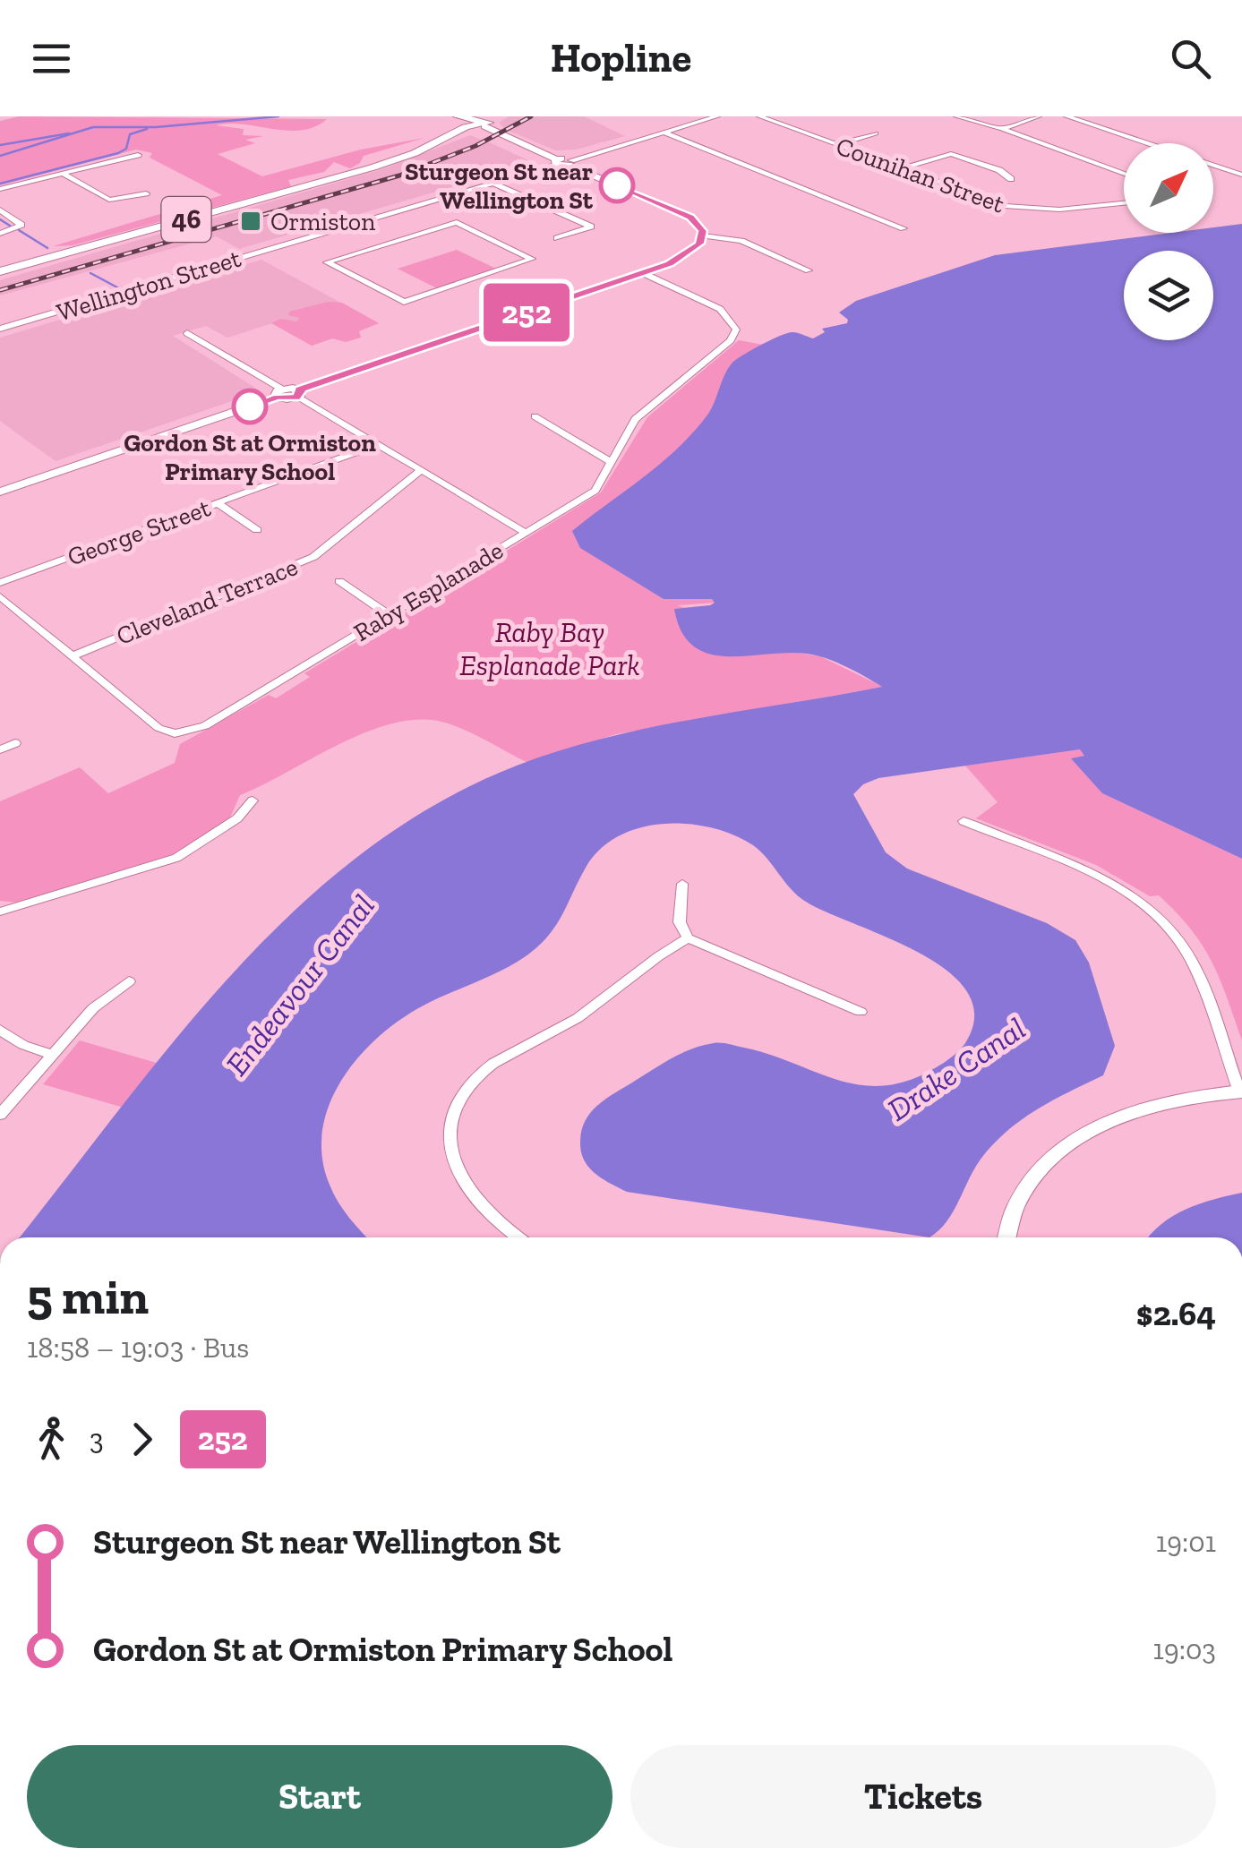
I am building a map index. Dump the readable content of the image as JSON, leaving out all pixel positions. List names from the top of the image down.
{
  "streets": {
    "main road": ["46"],
    "street": [
      "Counihan Street",
      "Wellington Street",
      "George Street",
      "Raby Esplanade",
      "Cleveland Terrace"
    ]
  },
  "crossings": [
    ["Raby Esplanade", "Cleveland Terrace"]
  ],
  "water": ["Endeavour Canal", "Drake Canal"],
  "parks": ["Raby Bay Esplanade Park"],
  "places": {
    "other": ["Sturgeon St near Wellington St", "Gordon St at Ormiston Primary School"],
    "transit": ["Ormiston"]
  },
  "lines": ["bus line 252"],
  "north": "top right",
  "page": {
    "header": "Hopline",
    "on_map": "252",
    "heading": ["5 min", "18:58 – 19:03 · Bus", "$2.64"],
    "legs": ["3", "252"],
    "list": [
      {
        "name": "Sturgeon St near Wellington St",
        "value": "19:01"
      },
      {
        "name": "Gordon St at Ormiston Primary School",
        "value": "19:03"
      }
    ],
    "buttons": ["Start", "Tickets"]
  }
}
